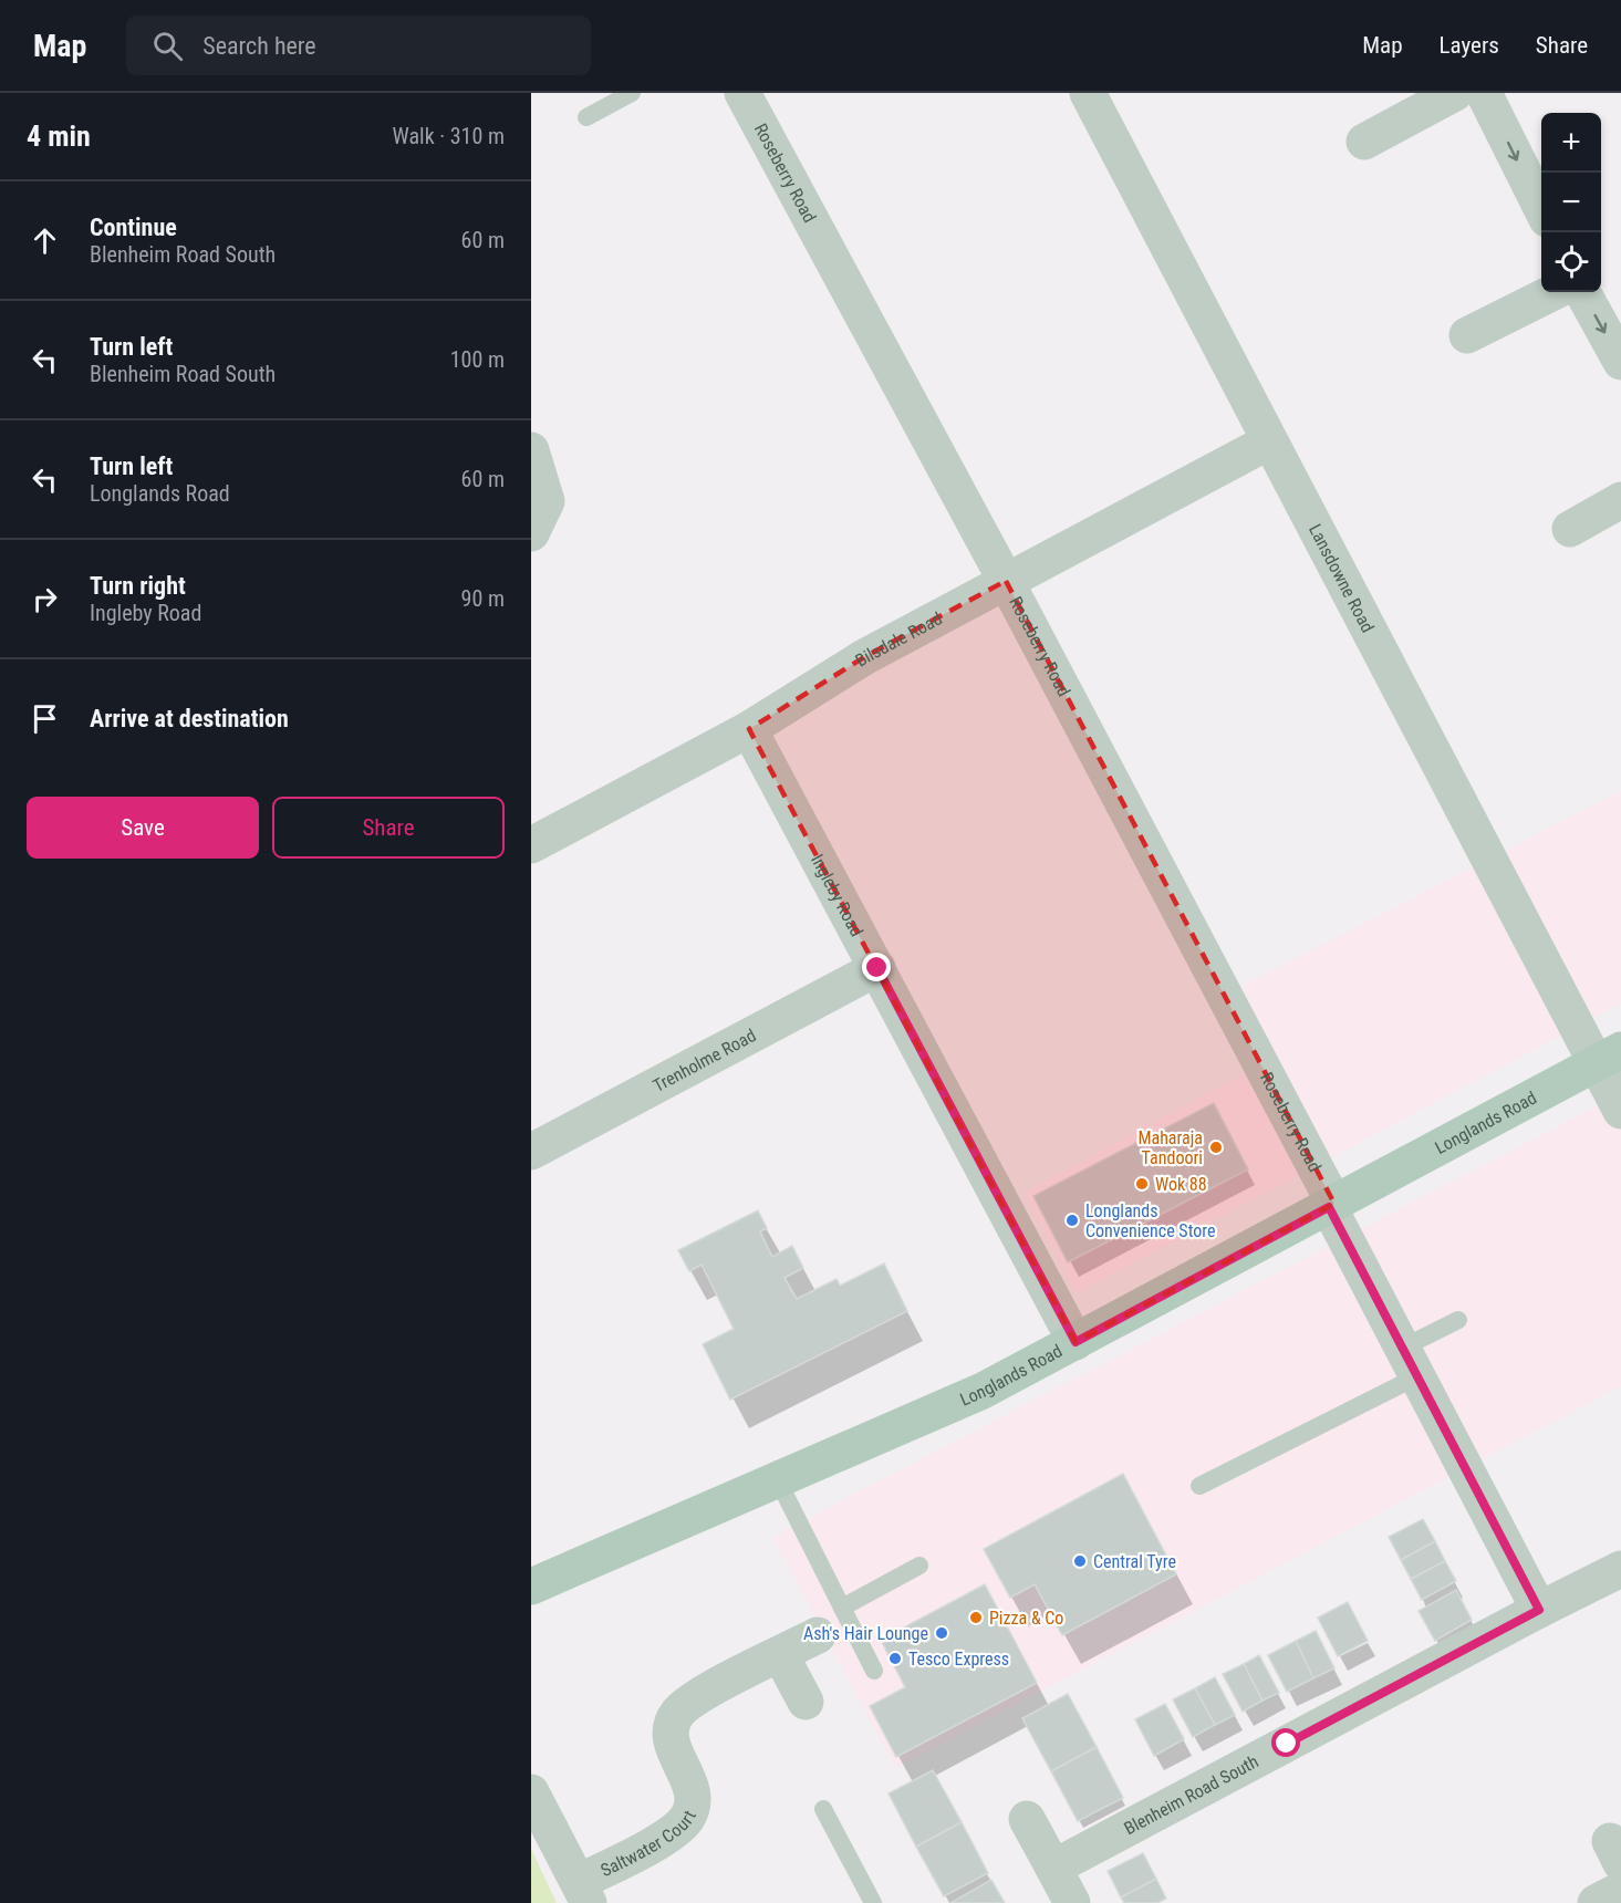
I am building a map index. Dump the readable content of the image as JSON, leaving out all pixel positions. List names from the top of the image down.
{
  "streets": {
    "main road": ["Longlands Road"],
    "street": [
      "Roseberry Road",
      "Lansdowne Road",
      "Bilsdale Road",
      "Ingleby Road",
      "Trenholme Road",
      "Blenheim Road South",
      "Saltwater Court"
    ]
  },
  "crossings": [
    ["Roseberry Road", "Bilsdale Road"],
    ["Roseberry Road", "Longlands Road"],
    ["Lansdowne Road", "Bilsdale Road"],
    ["Lansdowne Road", "Longlands Road"],
    ["Bilsdale Road", "Ingleby Road"],
    ["Ingleby Road", "Trenholme Road"],
    ["Ingleby Road", "Longlands Road"]
  ],
  "places": [
    "Maharaja Tandoori",
    "Wok 88",
    "Longlands Convenience Store",
    "Central Tyre",
    "Pizza & Co",
    "Ash's Hair Lounge",
    "Tesco Express"
  ],
  "page": {
    "header": "Map",
    "search": "Search here",
    "nav": ["Map", "Layers", "Share"],
    "heading": ["4 min", "Walk · 310 m"],
    "map_buttons": ["+", "−"],
    "list": [
      ["Continue", "Blenheim Road South", "60 m"],
      ["Turn left", "Blenheim Road South", "100 m"],
      ["Turn left", "Longlands Road", "60 m"],
      ["Turn right", "Ingleby Road", "90 m"],
      "Arrive at destination"
    ],
    "buttons": ["Save", "Share"]
  }
}
